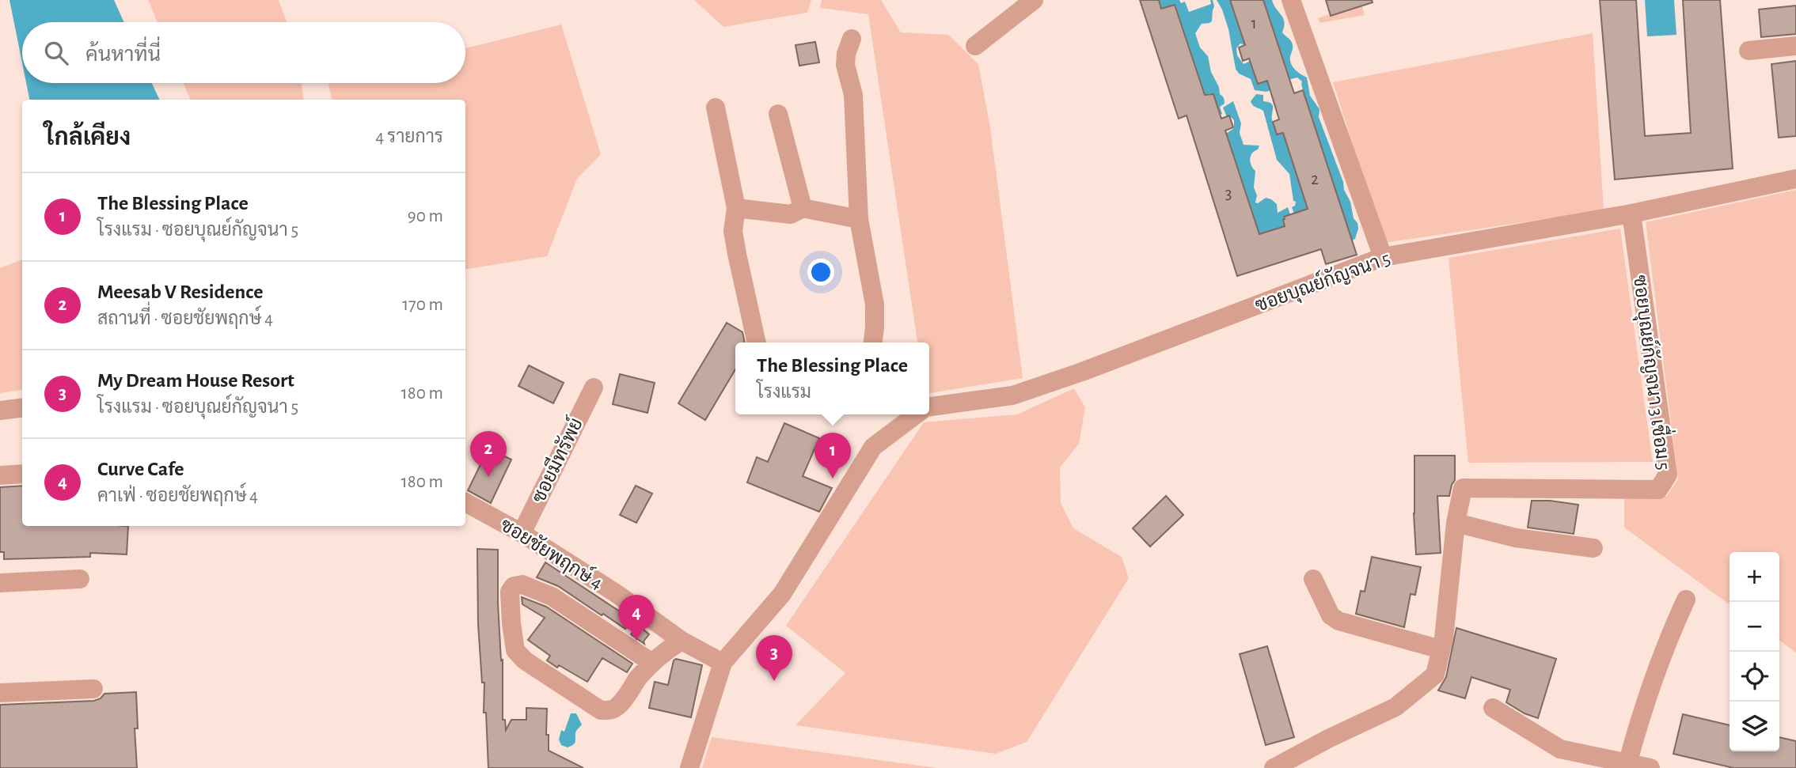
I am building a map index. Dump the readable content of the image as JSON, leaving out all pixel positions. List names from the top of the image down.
{
  "streets": {
    "street": [
      "ซอยบุณย์กัญจนา 5",
      "ซอยบุณย์กัญจนา 3 เชื่อม 5",
      "ซอยมีทรัพย์",
      "ซอยชัยพฤกษ์ 4"
    ]
  },
  "crossings": [
    ["ซอยบุณย์กัญจนา 5", "ซอยบุณย์กัญจนา 3 เชื่อม 5"],
    ["ซอยมีทรัพย์", "ซอยชัยพฤกษ์ 4"]
  ],
  "house_numbers": ["1", "2", "3"],
  "page": {
    "search": "ค้นหาที่นี่",
    "heading": ["ใกล้เคียง", "4 รายการ"],
    "list": [
      {
        "mark": "1",
        "name": "The Blessing Place",
        "note": "โรงแรม · ซอยบุณย์กัญจนา 5",
        "value": "90 m"
      },
      {
        "mark": "2",
        "name": "Meesab V Residence",
        "note": "สถานที่ · ซอยชัยพฤกษ์ 4",
        "value": "170 m"
      },
      {
        "mark": "3",
        "name": "My Dream House Resort",
        "note": "โรงแรม · ซอยบุณย์กัญจนา 5",
        "value": "180 m"
      },
      {
        "mark": "4",
        "name": "Curve Cafe",
        "note": "คาเฟ่ · ซอยชัยพฤกษ์ 4",
        "value": "180 m"
      }
    ],
    "popup": ["The Blessing Place", "โรงแรม"],
    "pins": [
      "2",
      "1",
      "4",
      "3"
    ],
    "map_buttons": ["+", "−"]
  }
}
